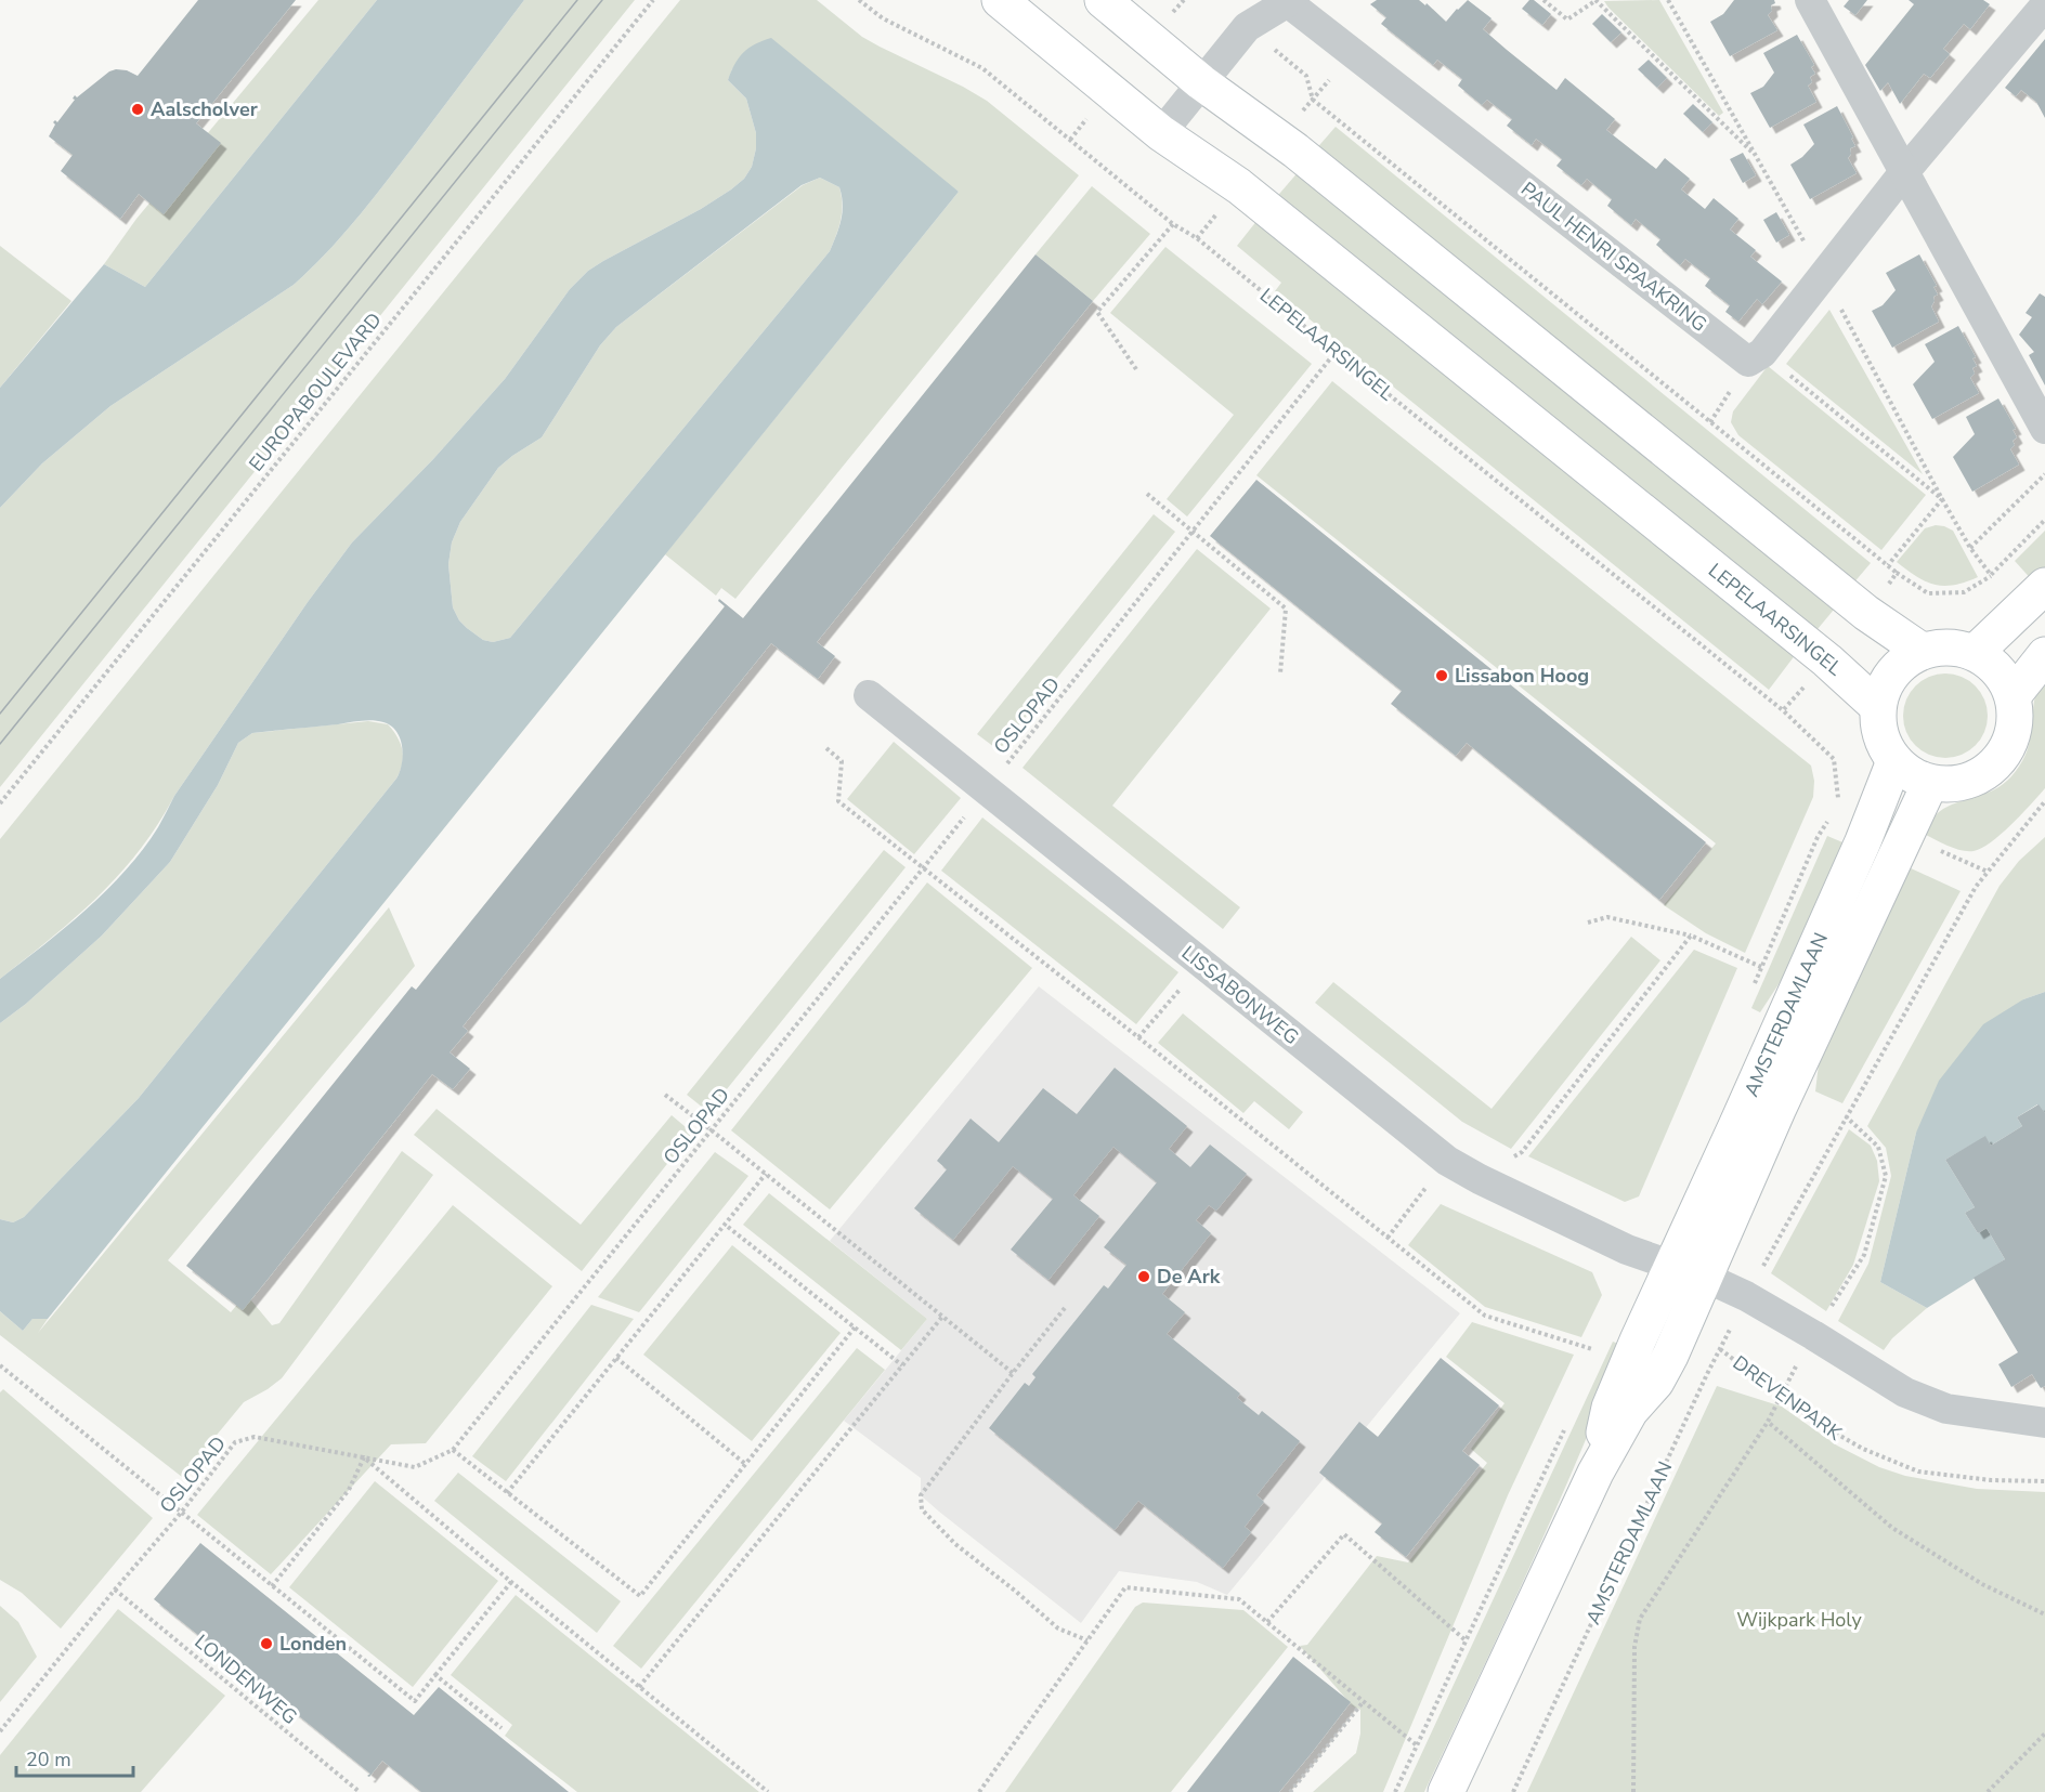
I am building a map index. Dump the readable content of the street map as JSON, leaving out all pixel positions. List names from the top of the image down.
{
  "streets": {
    "street": [
      "PAUL HENRI SPAAKRING",
      "LEPELAARSINGEL",
      "LISSABONWEG",
      "AMSTERDAMLAAN"
    ],
    "path": [
      "EUROPABOULEVARD",
      "OSLOPAD",
      "DREVENPARK",
      "LONDENWEG"
    ]
  },
  "crossings": [
    ["LEPELAARSINGEL", "OSLOPAD"],
    ["LEPELAARSINGEL", "AMSTERDAMLAAN"],
    ["OSLOPAD", "LISSABONWEG"],
    ["OSLOPAD", "LONDENWEG"],
    ["LISSABONWEG", "AMSTERDAMLAAN"],
    ["AMSTERDAMLAAN", "DREVENPARK"]
  ],
  "parks": ["Wijkpark Holy"],
  "places": [
    "Aalscholver",
    "Lissabon Hoog",
    "De Ark",
    "Londen"
  ],
  "scale_bar": "20 m"
}
